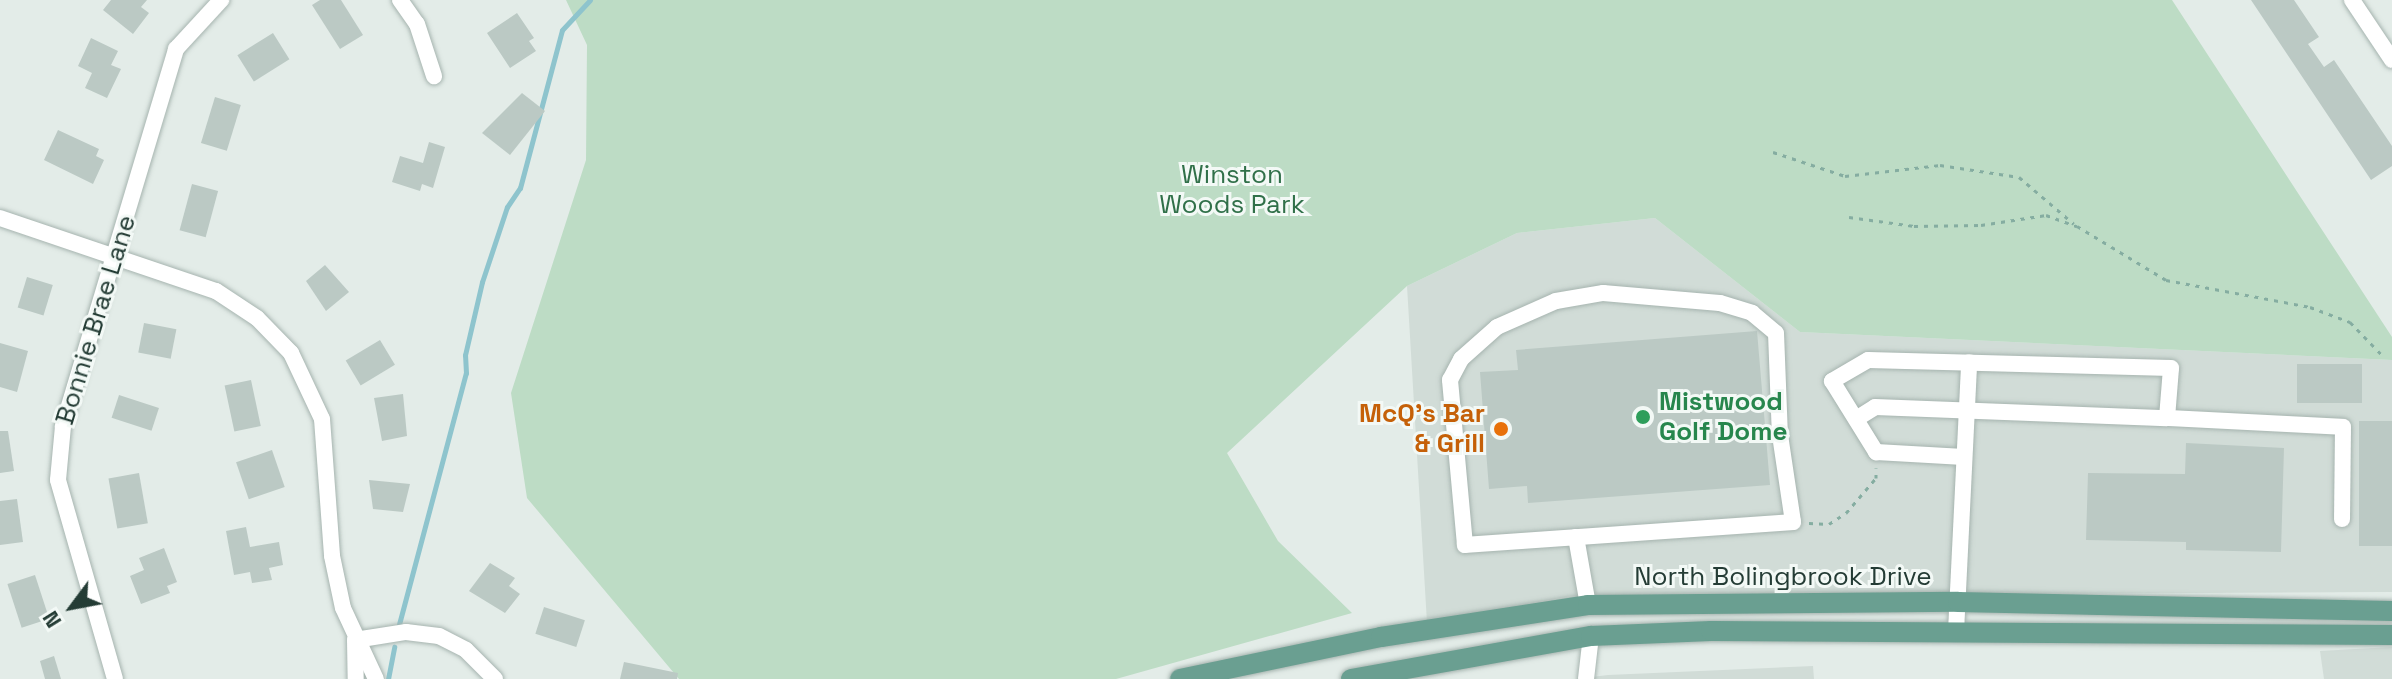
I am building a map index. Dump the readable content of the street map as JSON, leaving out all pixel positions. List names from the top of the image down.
{
  "streets": {
    "main road": ["North Bolingbrook Drive"],
    "street": ["Bonnie Brae Lane"]
  },
  "parks": ["Winston Woods Park"],
  "places": ["Mistwood Golf Dome", "McQ's Bar & Grill"],
  "north": "bottom left"
}
